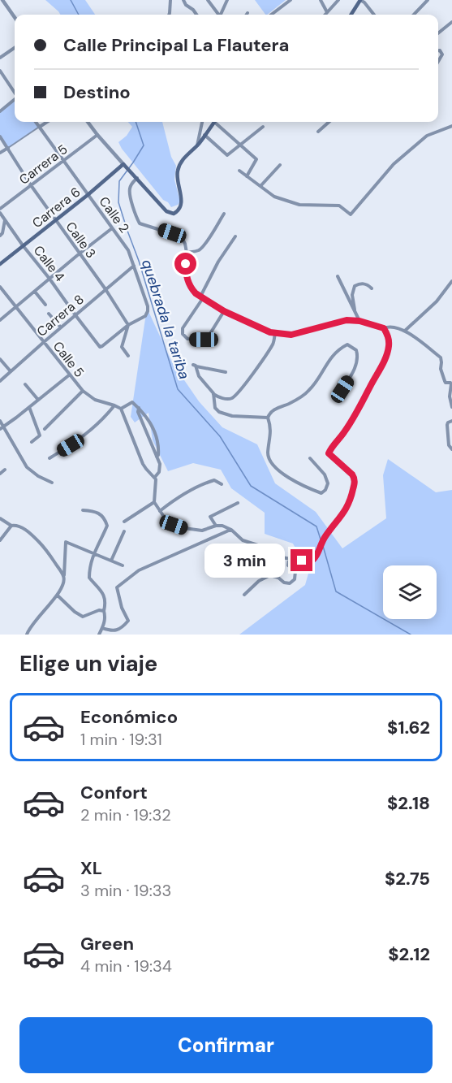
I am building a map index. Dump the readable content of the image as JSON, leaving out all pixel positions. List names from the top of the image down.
{
  "streets": {
    "main road": ["Carrera 6"],
    "street": [
      "Carrera 5",
      "Calle 2",
      "Calle 3",
      "Calle 4",
      "Carrera 8",
      "Calle 5"
    ]
  },
  "crossings": [
    ["Carrera 5", "Calle 2"],
    ["Carrera 5", "Calle 3"],
    ["Carrera 6", "Calle 2"],
    ["Carrera 6", "Calle 3"],
    ["Carrera 6", "Calle 4"],
    ["Calle 2", "Calle 3"],
    ["Calle 2", "Calle 4"],
    ["Calle 2", "Carrera 8"],
    ["Calle 3", "Calle 4"],
    ["Calle 3", "Carrera 8"],
    ["Calle 4", "Carrera 8"],
    ["Carrera 8", "Calle 5"]
  ],
  "water": ["quebrada la tariba"],
  "page": {
    "banner": ["Calle Principal La Flautera", "Destino"],
    "bubble": "3 min",
    "heading": "Elige un viaje",
    "list": [
      {
        "name": "Económico",
        "note": "1 min · 19:31",
        "value": "$1.62"
      },
      {
        "name": "Confort",
        "note": "2 min · 19:32",
        "value": "$2.18"
      },
      {
        "name": "XL",
        "note": "3 min · 19:33",
        "value": "$2.75"
      },
      {
        "name": "Green",
        "note": "4 min · 19:34",
        "value": "$2.12"
      }
    ],
    "buttons": "Confirmar"
  }
}
